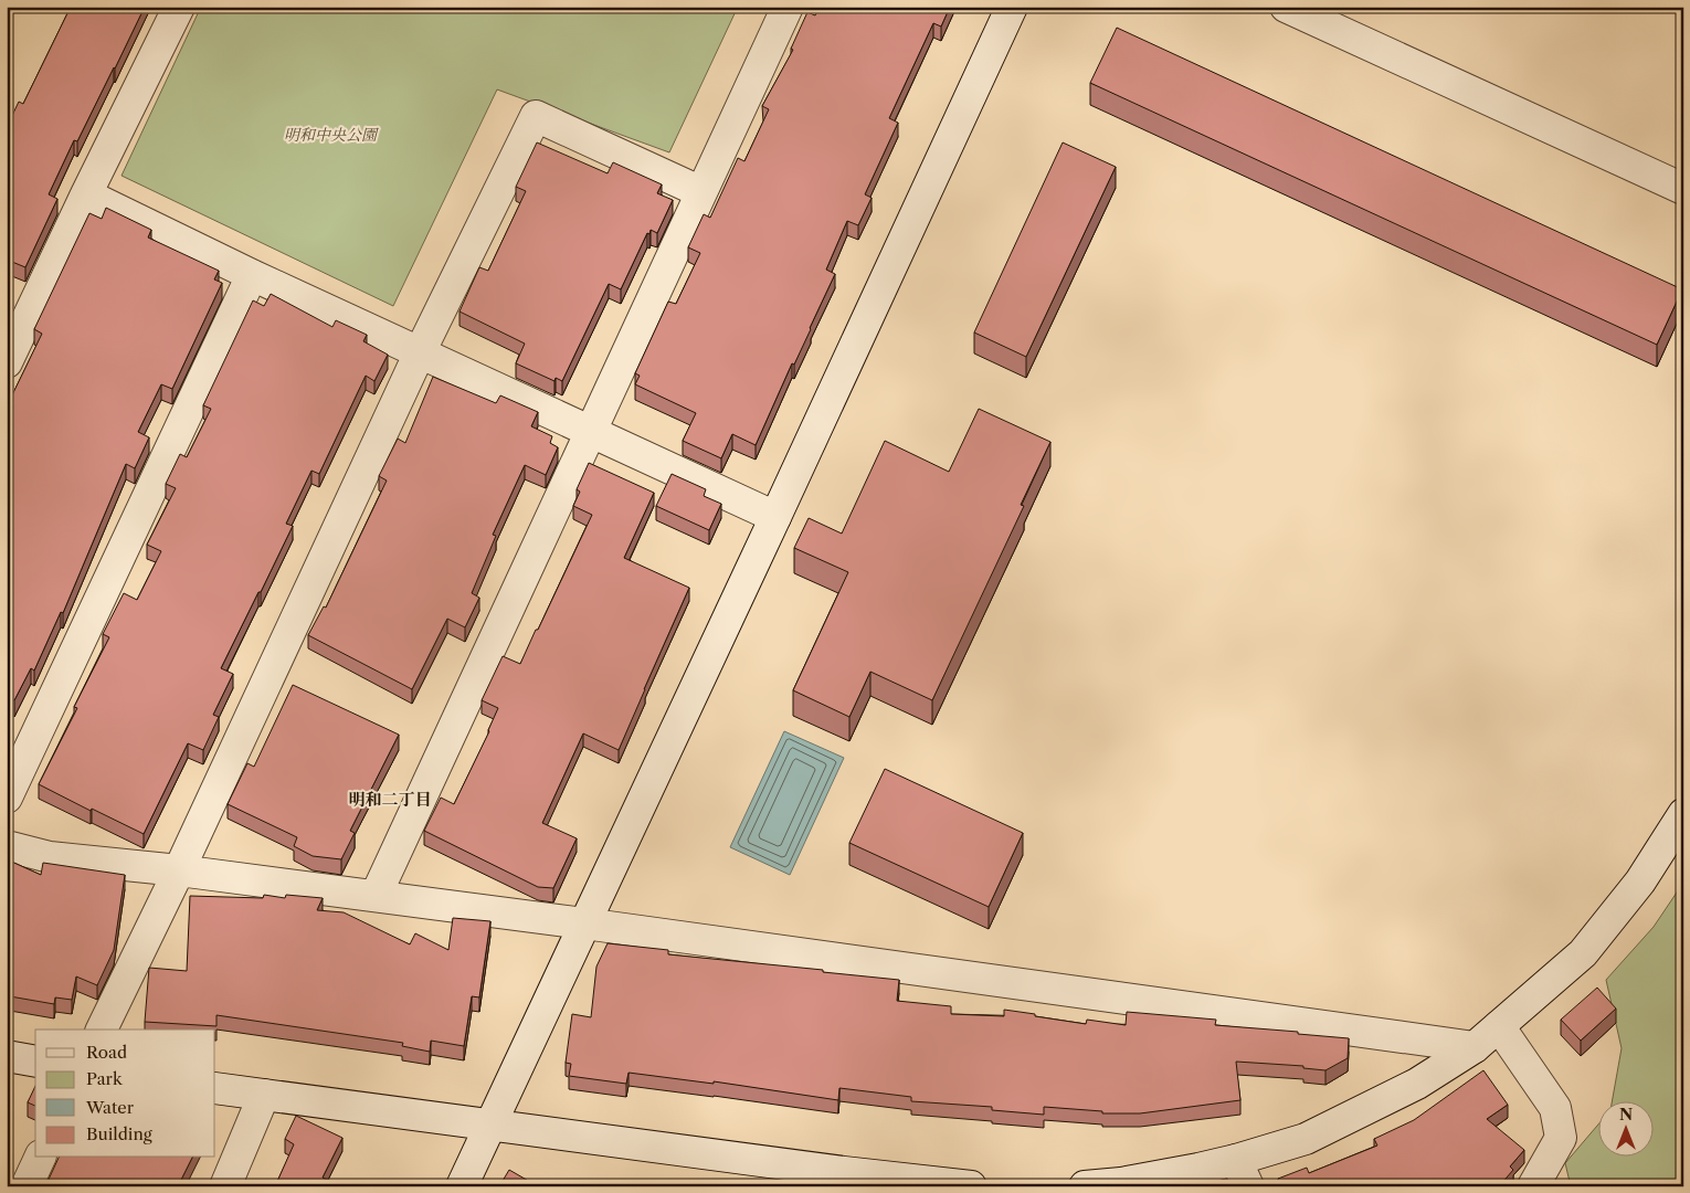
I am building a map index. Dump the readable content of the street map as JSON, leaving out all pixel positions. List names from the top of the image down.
{
  "districts": ["明和二丁目"],
  "parks": ["明和中央公園"],
  "legend": [
    "Road",
    "Park",
    "Water",
    "Building"
  ],
  "north": "top"
}
